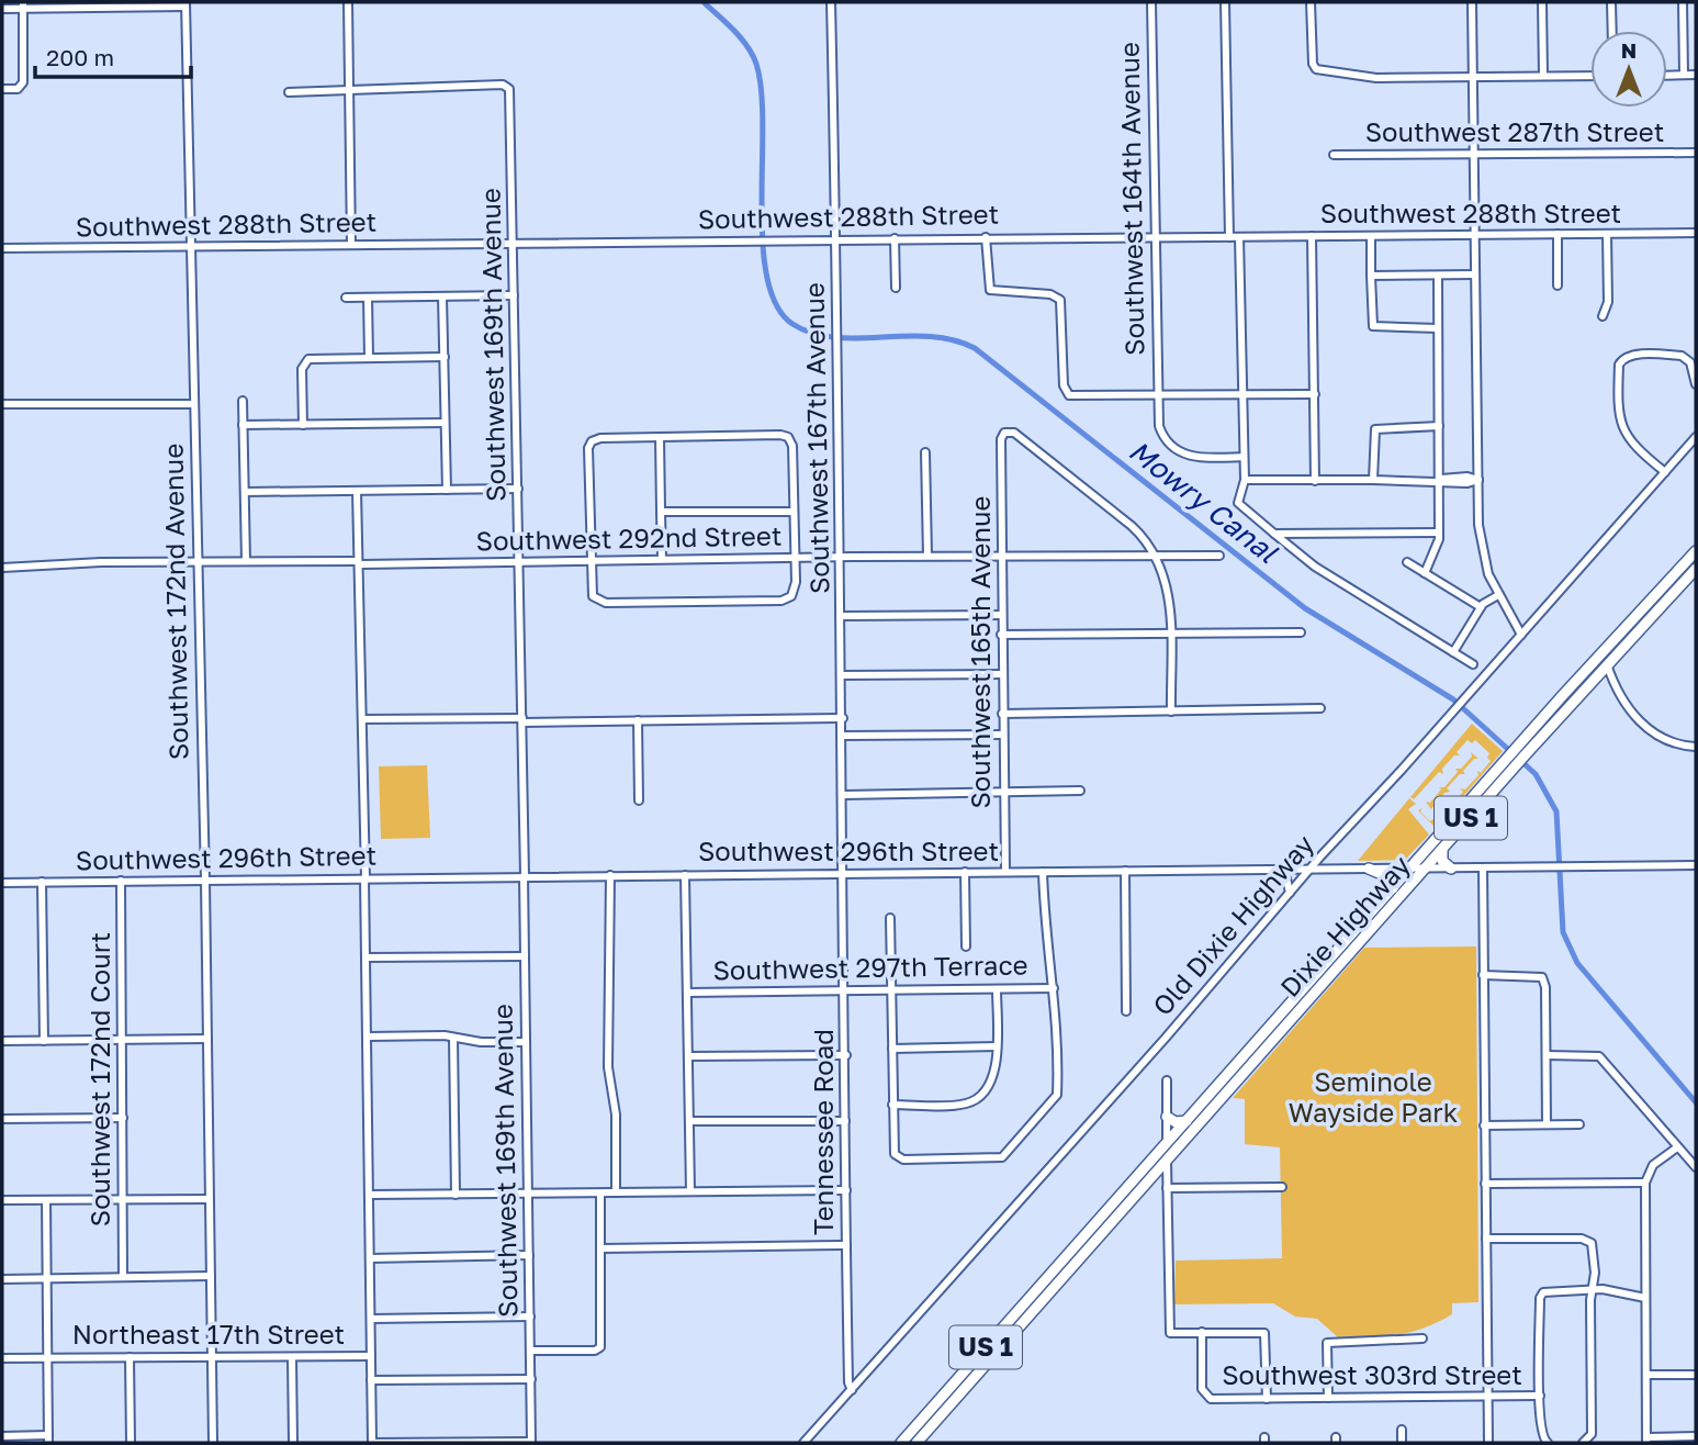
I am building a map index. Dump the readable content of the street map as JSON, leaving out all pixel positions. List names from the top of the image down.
{
  "streets": {
    "highway": ["US 1", "Dixie Highway"],
    "street": [
      "Southwest 287th Street",
      "Southwest 164th Avenue",
      "Southwest 288th Street",
      "Southwest 169th Avenue",
      "Southwest 167th Avenue",
      "Southwest 292nd Street",
      "Southwest 172nd Avenue",
      "Southwest 165th Avenue",
      "Southwest 296th Street",
      "Old Dixie Highway",
      "Southwest 297th Terrace",
      "Southwest 172nd Court",
      "Tennessee Road",
      "Northeast 17th Street",
      "Southwest 303rd Street"
    ]
  },
  "crossings": [
    ["Southwest 164th Avenue", "Southwest 288th Street"],
    ["Southwest 288th Street", "Southwest 169th Avenue"],
    ["Southwest 288th Street", "Southwest 167th Avenue"],
    ["Southwest 288th Street", "Southwest 172nd Avenue"],
    ["Southwest 169th Avenue", "Southwest 292nd Street"],
    ["Southwest 169th Avenue", "Southwest 296th Street"],
    ["Southwest 167th Avenue", "Southwest 292nd Street"],
    ["Southwest 167th Avenue", "Southwest 296th Street"],
    ["Southwest 167th Avenue", "Tennessee Road"],
    ["Southwest 292nd Street", "Southwest 172nd Avenue"],
    ["Southwest 292nd Street", "Southwest 165th Avenue"],
    ["Southwest 172nd Avenue", "Southwest 296th Street"],
    ["Southwest 172nd Avenue", "Northeast 17th Street"],
    ["Southwest 165th Avenue", "Southwest 296th Street"],
    ["US 1", "Dixie Highway"],
    ["Southwest 296th Street", "Old Dixie Highway"],
    ["Southwest 296th Street", "Dixie Highway"],
    ["Southwest 296th Street", "Southwest 172nd Court"],
    ["Southwest 296th Street", "Tennessee Road"],
    ["Old Dixie Highway", "Tennessee Road"],
    ["Southwest 297th Terrace", "Tennessee Road"]
  ],
  "water": ["Mowry Canal"],
  "parks": ["Seminole Wayside Park"],
  "scale_bar": "200 m",
  "north": "top"
}
